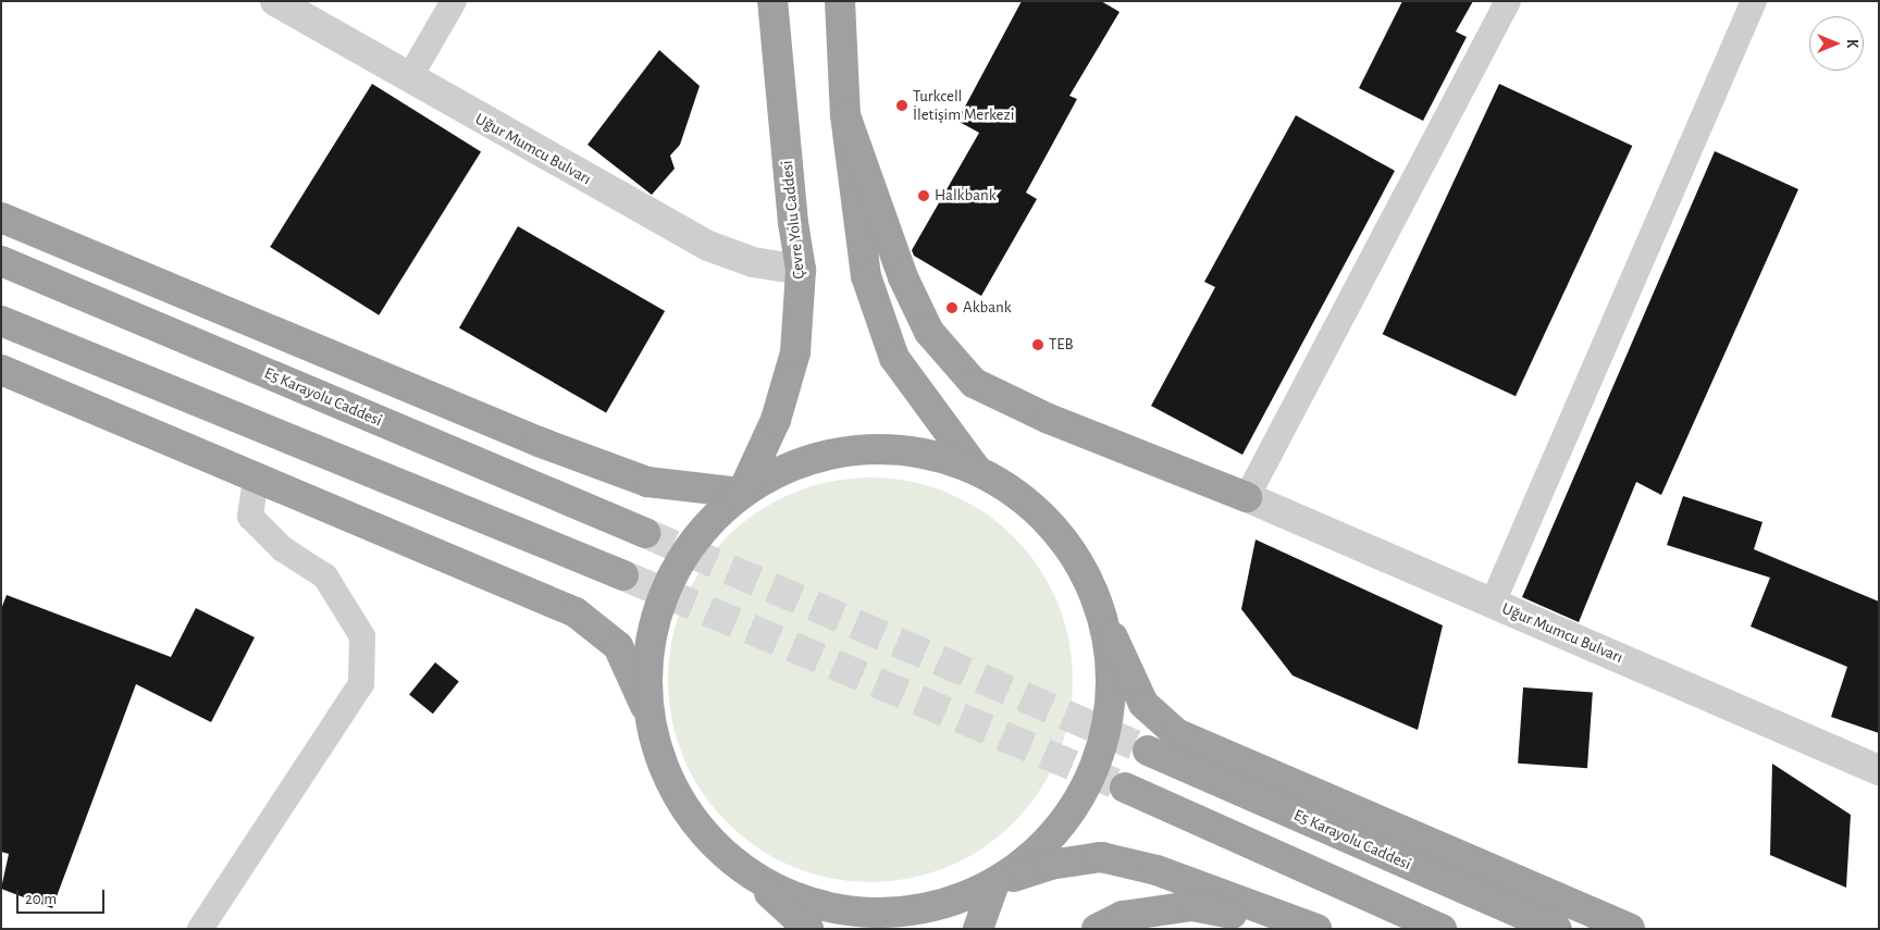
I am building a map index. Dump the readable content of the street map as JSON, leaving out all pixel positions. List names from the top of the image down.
{
  "streets": {
    "highway": ["Çevre Yolu Caddesi", "E5 Karayolu Caddesi"],
    "street": ["Uğur Mumcu Bulvarı"]
  },
  "crossings": [
    ["Uğur Mumcu Bulvarı", "Çevre Yolu Caddesi"]
  ],
  "places": [
    "Turkcell İletişim Merkezi",
    "Halkbank",
    "Akbank",
    "TEB"
  ],
  "scale_bar": "20 m",
  "north": "right"
}
